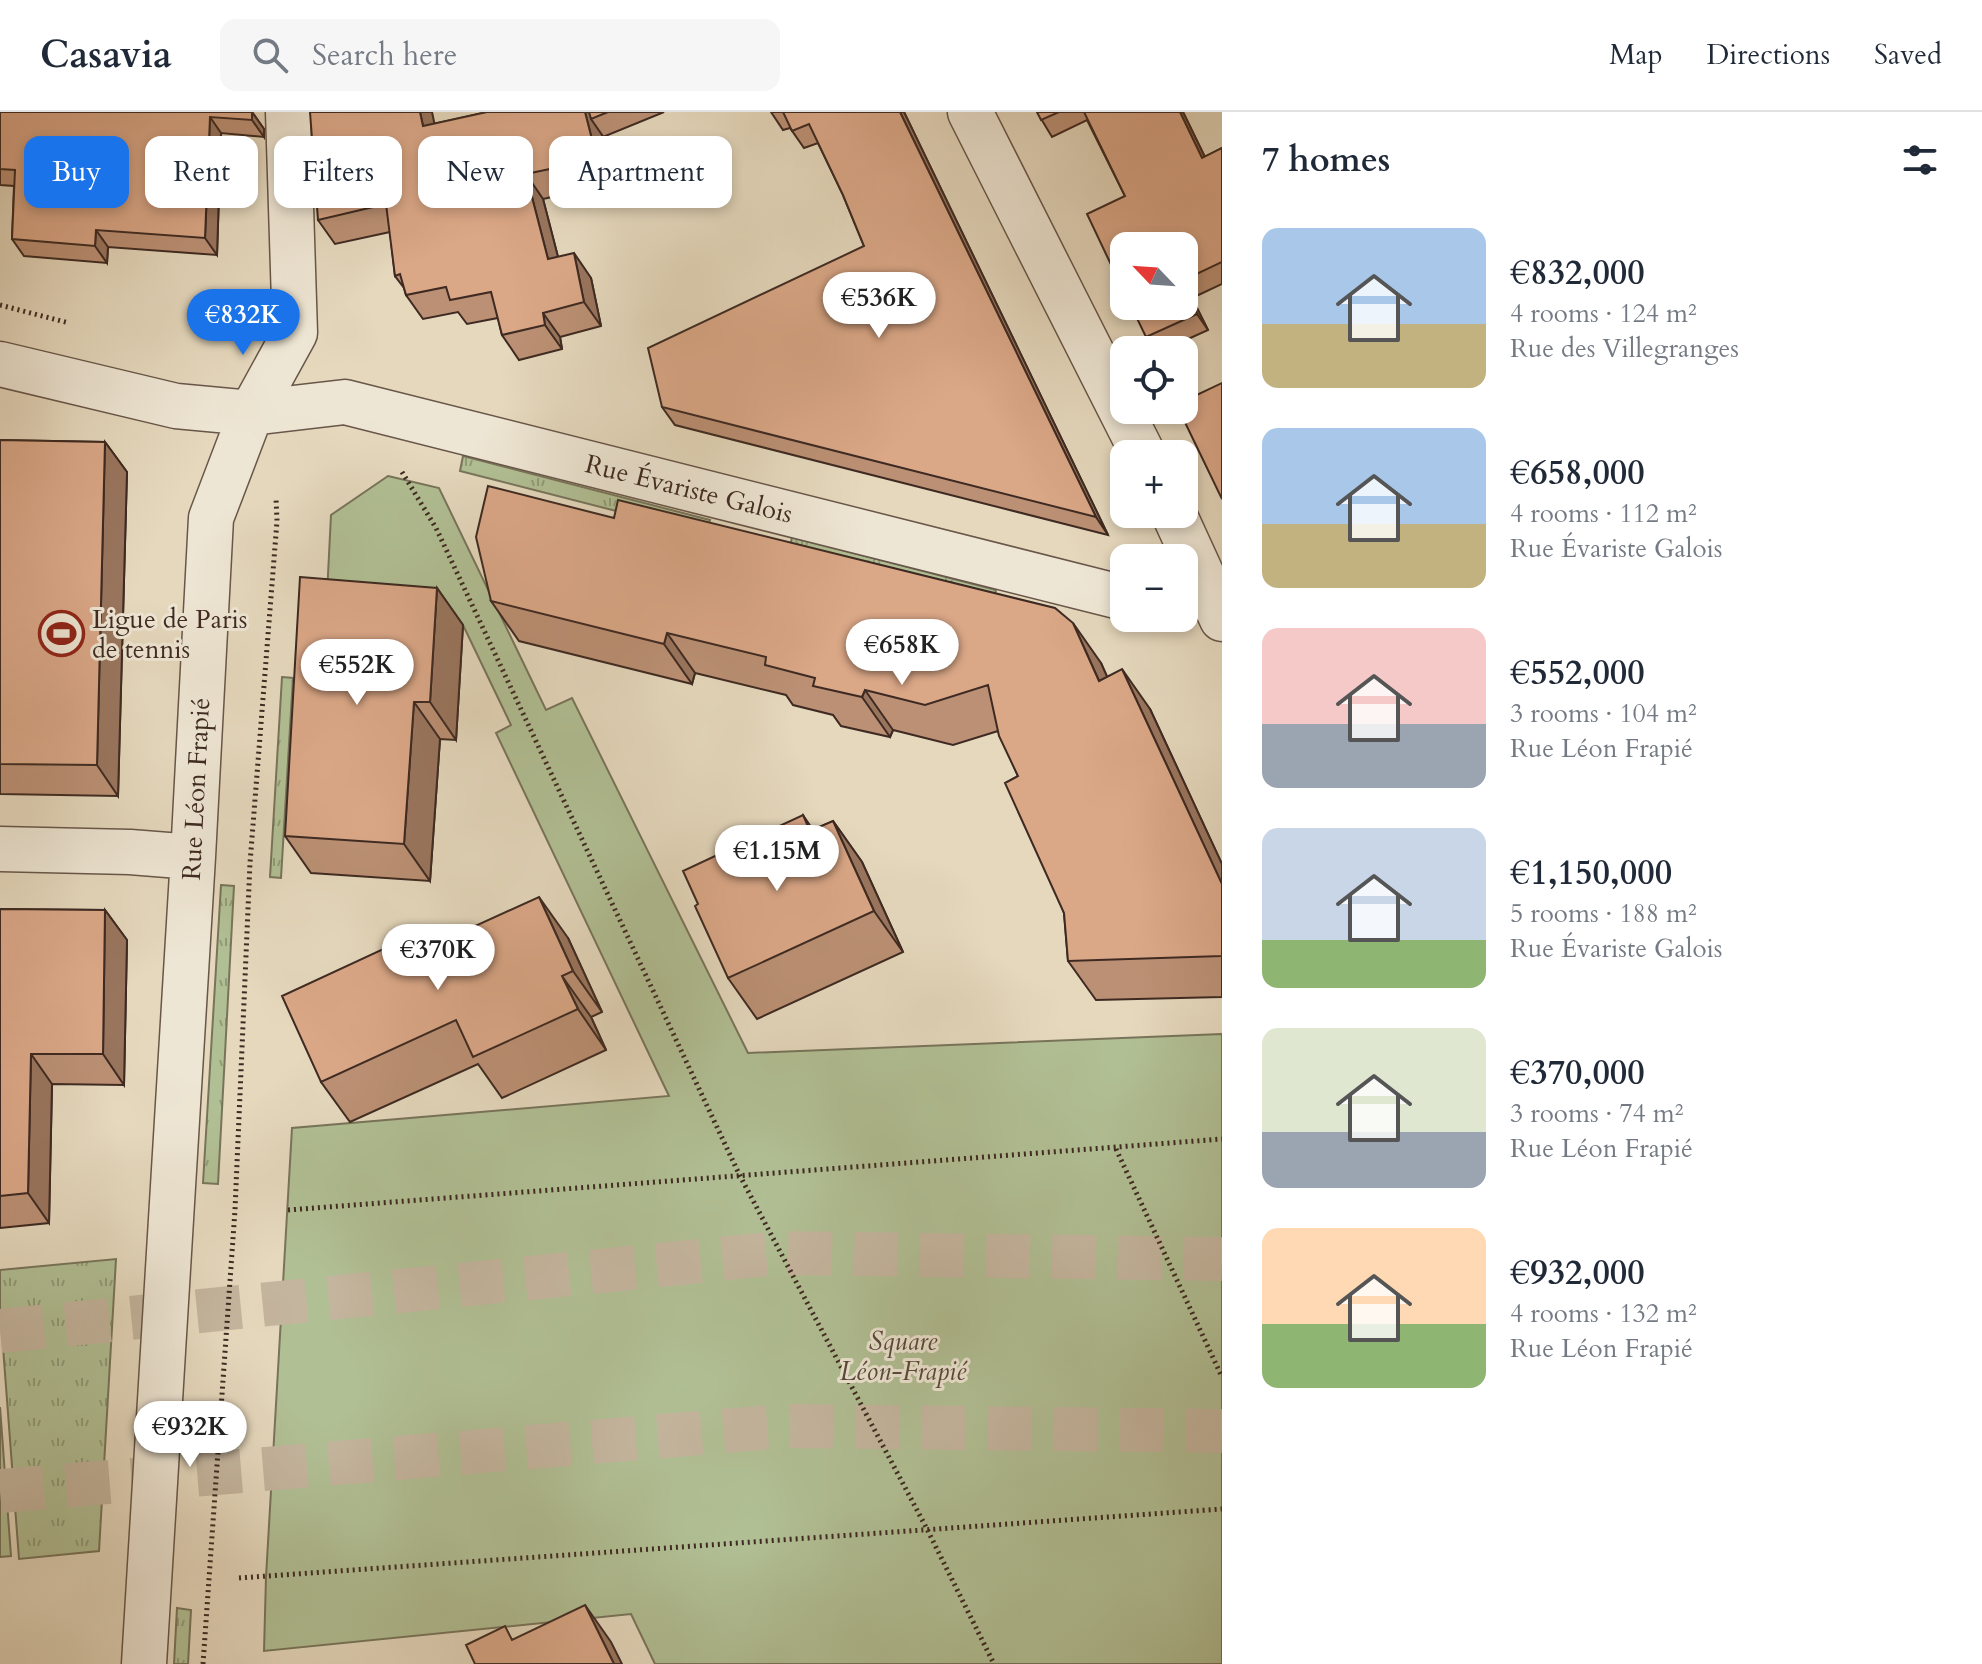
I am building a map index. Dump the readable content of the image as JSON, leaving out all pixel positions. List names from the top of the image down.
{
  "streets": {
    "street": ["Rue Évariste Galois", "Rue Léon Frapié"]
  },
  "crossings": [
    ["Rue Évariste Galois", "Rue Léon Frapié"]
  ],
  "parks": ["Square Léon-Frapié"],
  "places": {
    "sports": ["Ligue de Paris de tennis"]
  },
  "north": "top left",
  "page": {
    "header": "Casavia",
    "search": "Search here",
    "nav": ["Map", "Directions", "Saved"],
    "heading": "7 homes",
    "chip": [
      "Buy",
      "Rent",
      "Filters",
      "New",
      "Apartment"
    ],
    "list": [
      {
        "name": "€832,000",
        "note": "4 rooms · 124 m² · Rue des Villegranges"
      },
      {
        "name": "€658,000",
        "note": "4 rooms · 112 m² · Rue Évariste Galois"
      },
      {
        "name": "€552,000",
        "note": "3 rooms · 104 m² · Rue Léon Frapié"
      },
      {
        "name": "€1,150,000",
        "note": "5 rooms · 188 m² · Rue Évariste Galois"
      },
      {
        "name": "€370,000",
        "note": "3 rooms · 74 m² · Rue Léon Frapié"
      },
      {
        "name": "€932,000",
        "note": "4 rooms · 132 m² · Rue Léon Frapié"
      }
    ],
    "map_buttons": ["+", "−"],
    "price": [
      "€536K",
      "€832K",
      "€658K",
      "€552K",
      "€1.15M",
      "€370K",
      "€932K"
    ]
  }
}
